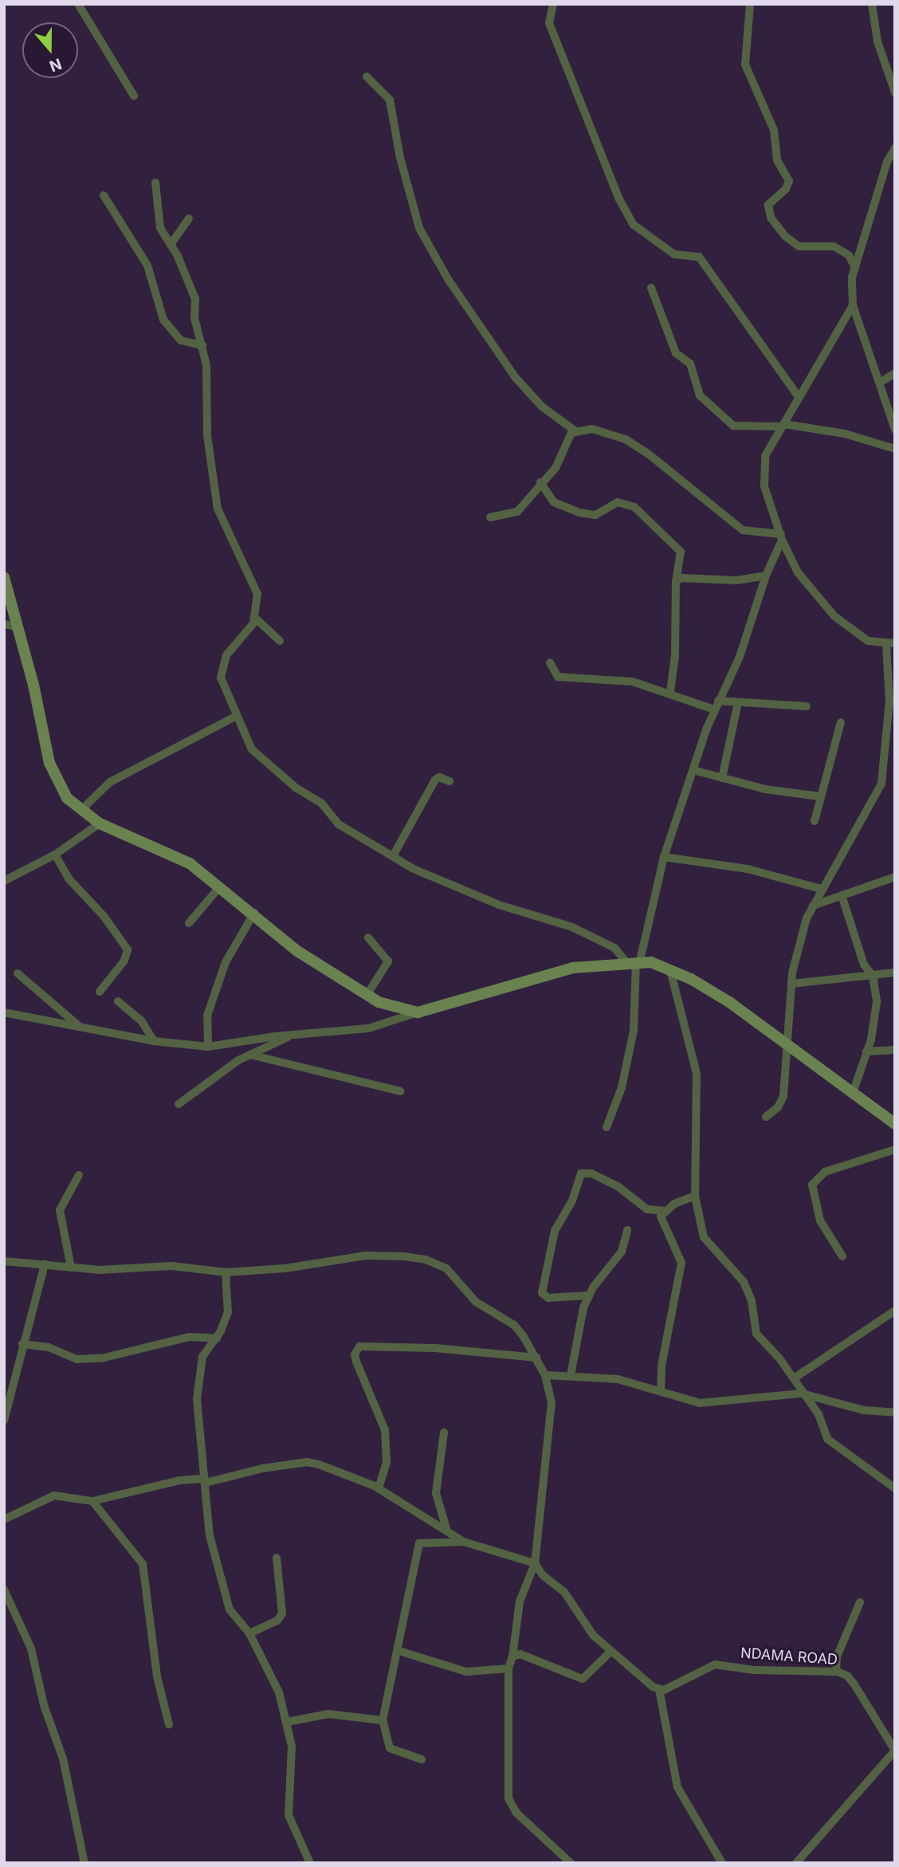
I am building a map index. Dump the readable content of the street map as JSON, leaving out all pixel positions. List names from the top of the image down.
{
  "streets": {
    "street": ["NDAMA ROAD"]
  },
  "north": "bottom"
}
